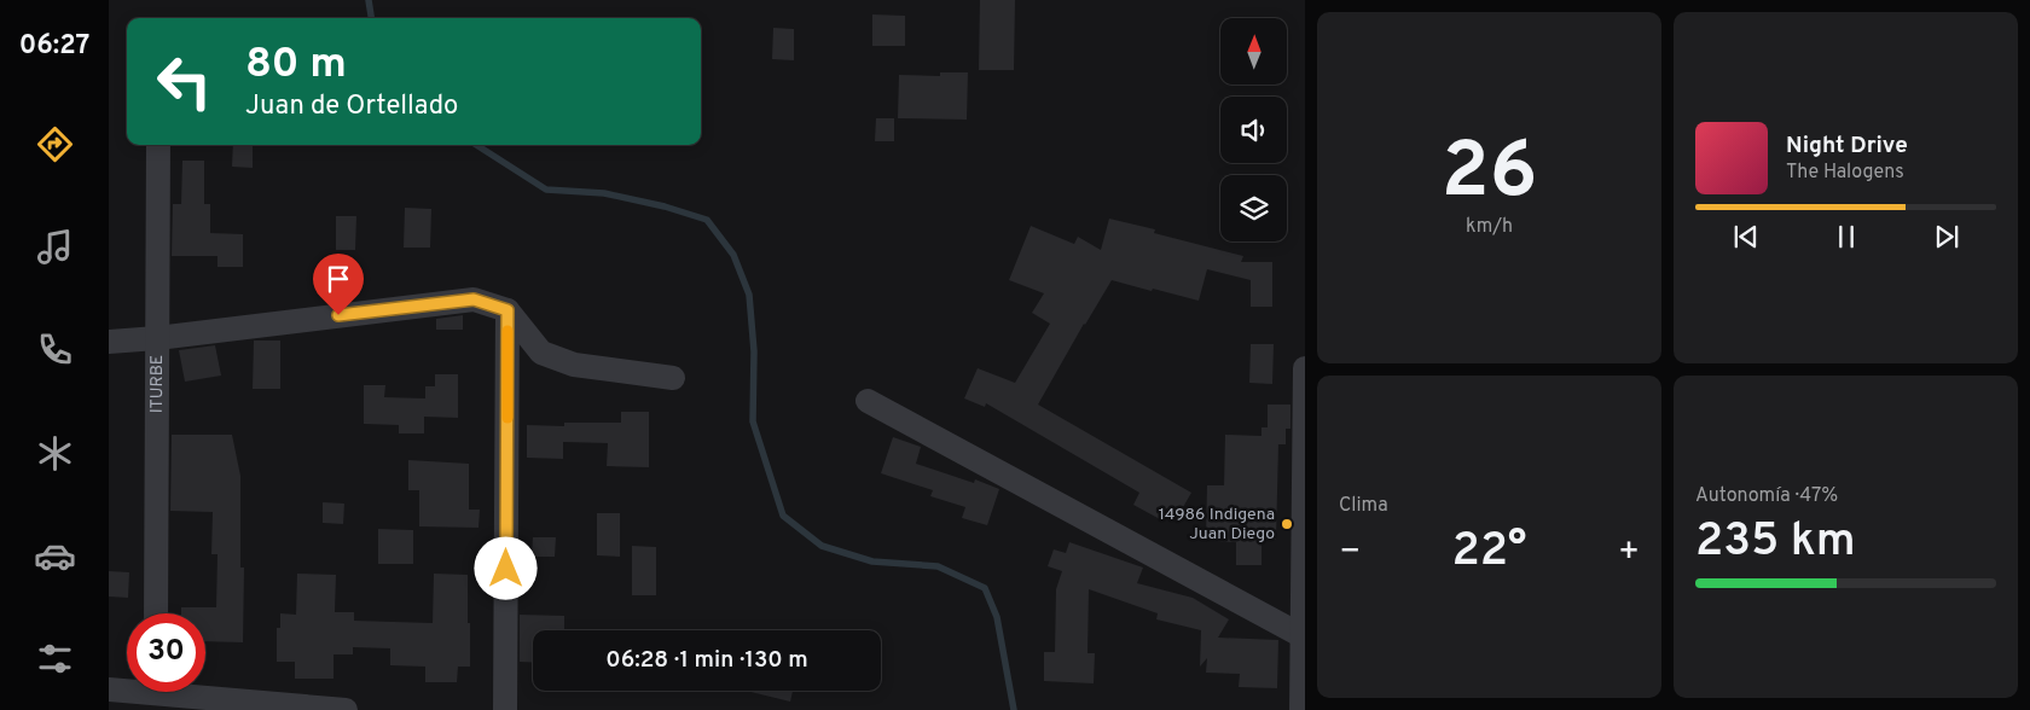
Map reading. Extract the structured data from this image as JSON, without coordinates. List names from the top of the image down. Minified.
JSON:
{"streets":{"street":["ITURBE"]},"places":["14986 Indigena Juan Diego"],"north":"top","page":{"tabs":"06:27","tile":[["26","km/h"],"Clima",["Autonomía · 47%","235 km"]],"turn":["80 m","Juan de Ortellado"],"song":["Night Drive","The Halogens"],"heat":["−","22°","+"],"limit":"30","trip":"06:28 · 1 min · 130 m"}}
